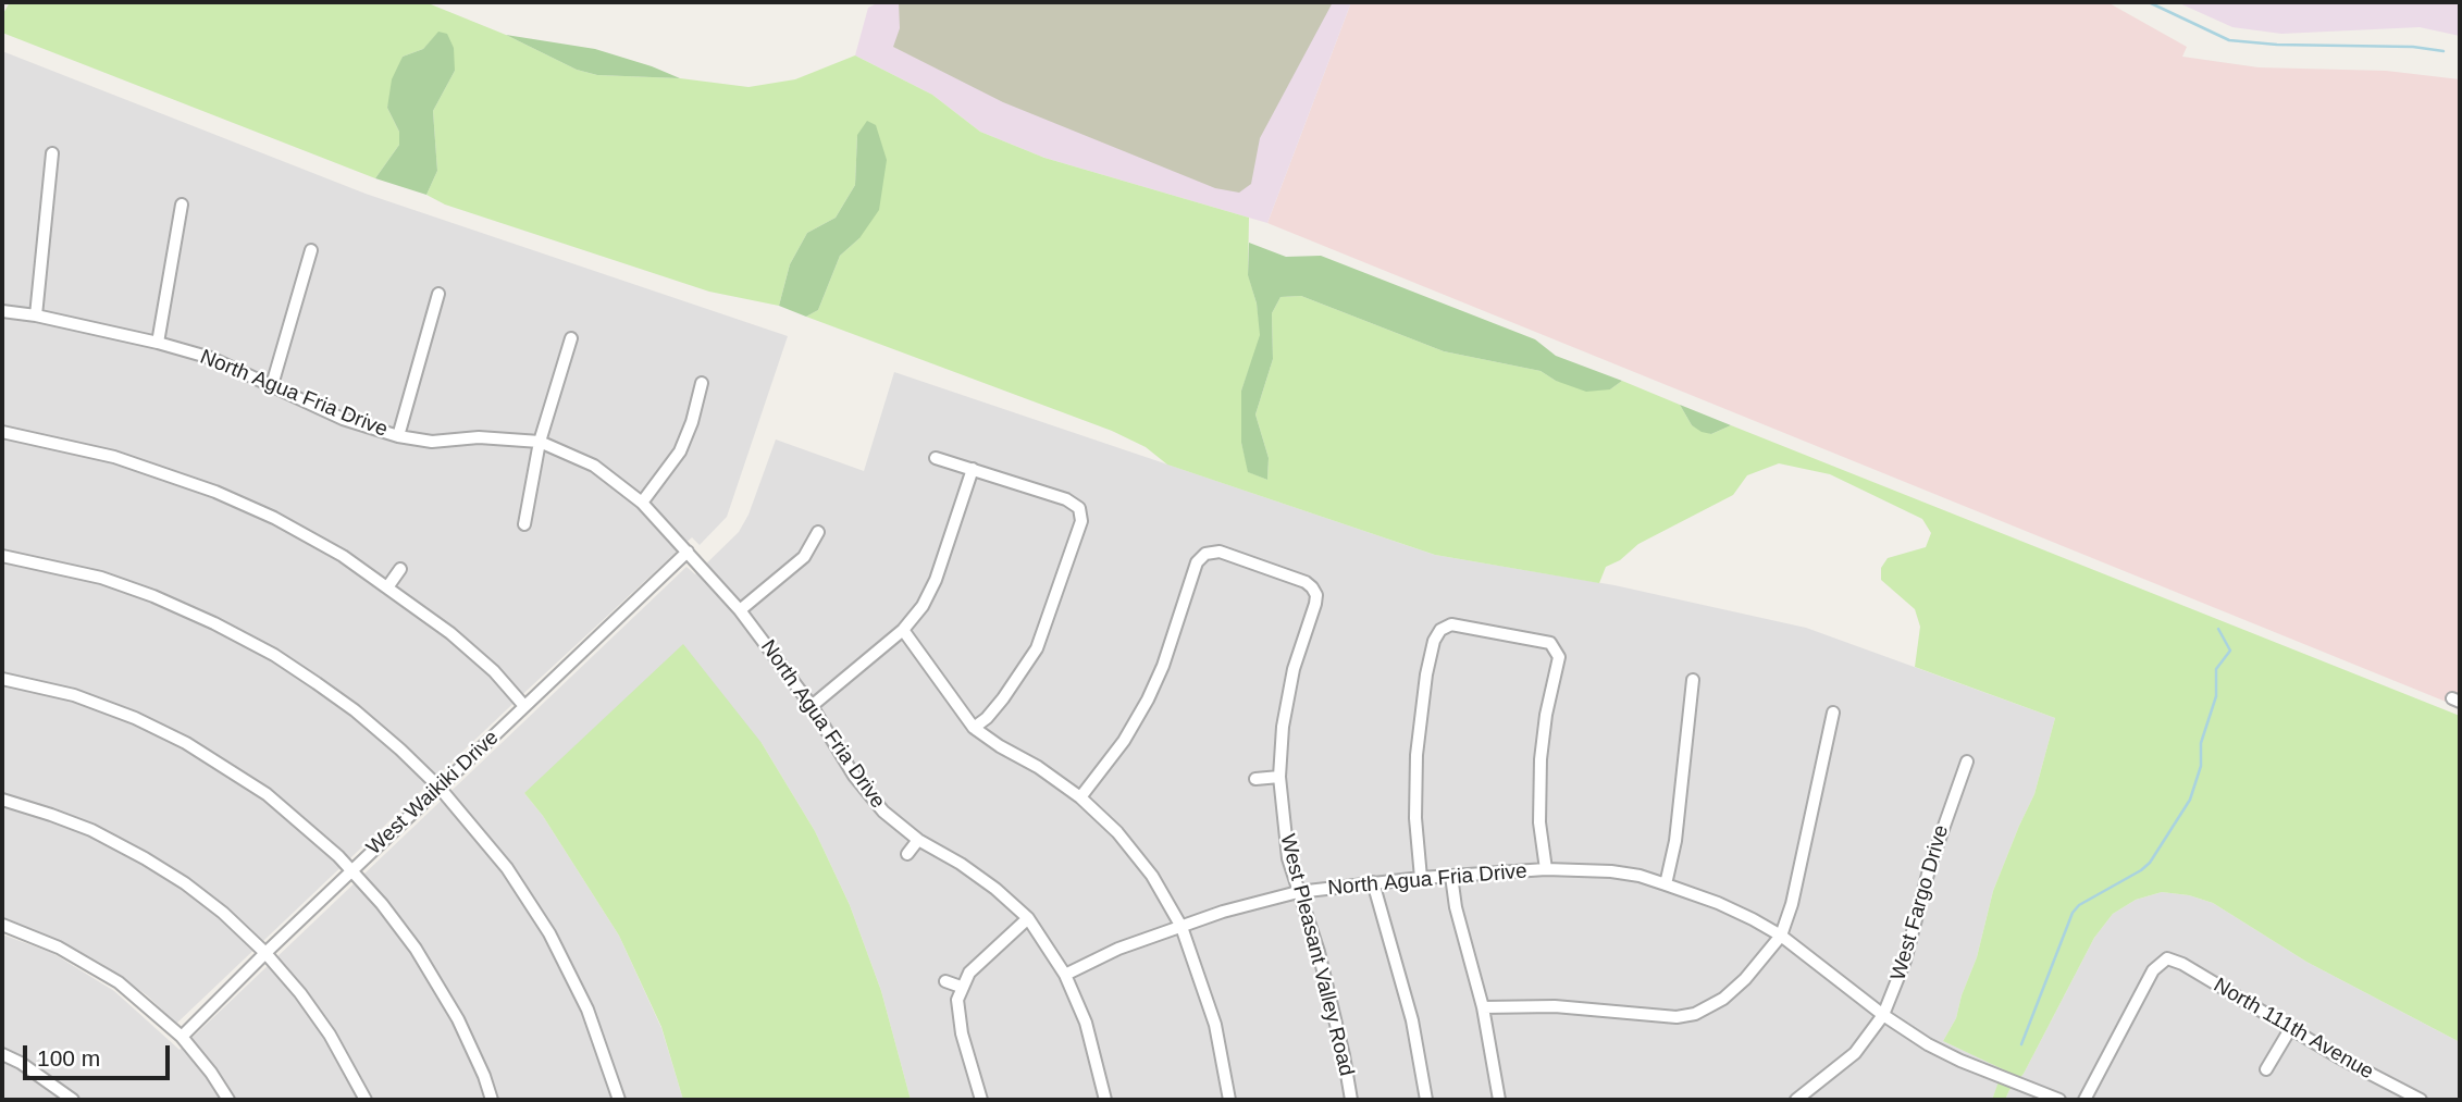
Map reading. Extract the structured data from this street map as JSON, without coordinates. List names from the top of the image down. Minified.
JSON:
{"streets":{"street":["North Agua Fria Drive","West Waikiki Drive","West Fargo Drive","West Pleasant Valley Road","North 111th Avenue"]},"crossings":[["North Agua Fria Drive","West Waikiki Drive"],["North Agua Fria Drive","West Fargo Drive"],["North Agua Fria Drive","West Pleasant Valley Road"]],"scale_bar":"100 m"}
